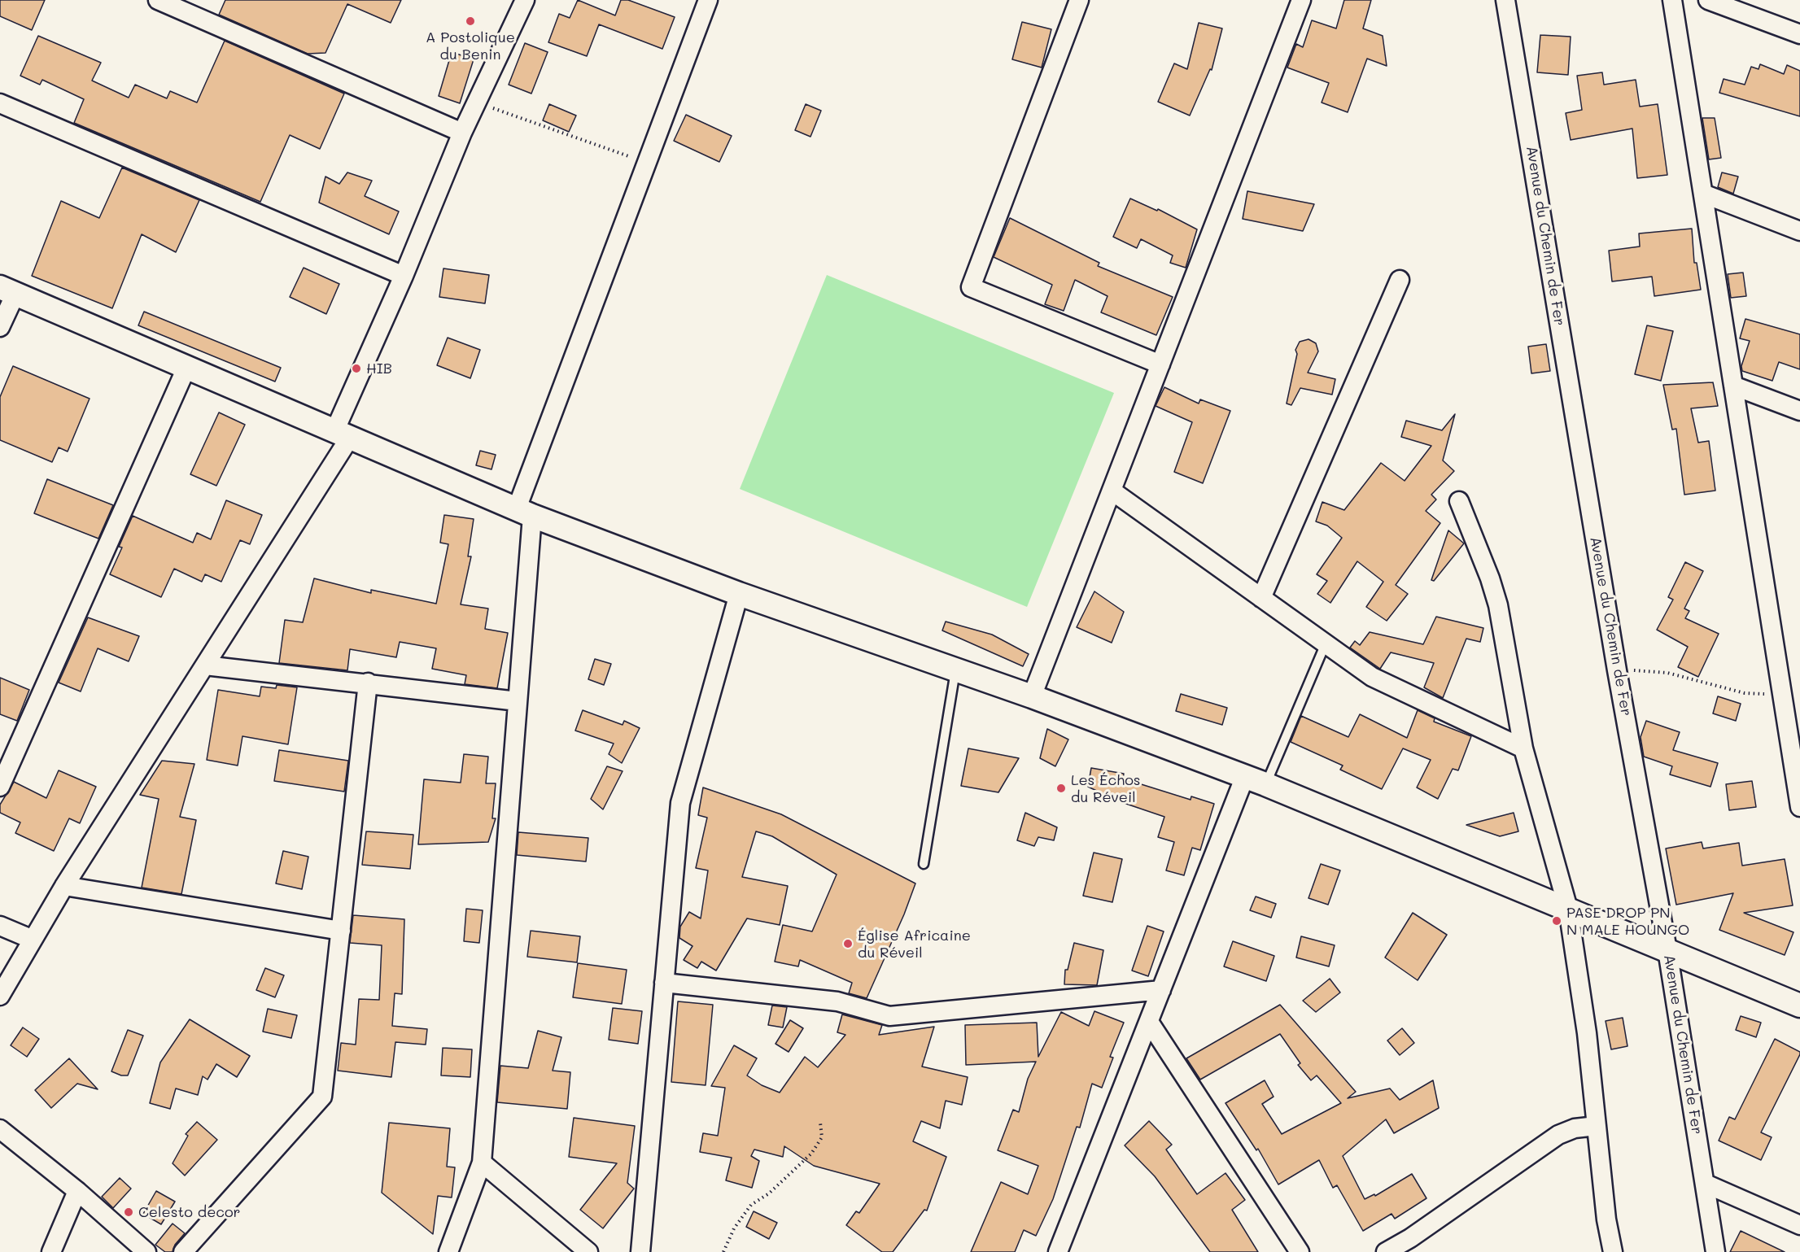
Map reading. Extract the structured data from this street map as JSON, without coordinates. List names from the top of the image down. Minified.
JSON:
{"streets":{"street":["Avenue du Chemin de Fer"]},"places":["A Postolique du Benin","HIB","Les Échos du Réveil","PASE DROP PN N MALE HOUNGO","Église Africaine du Réveil","Celesto decor"]}
